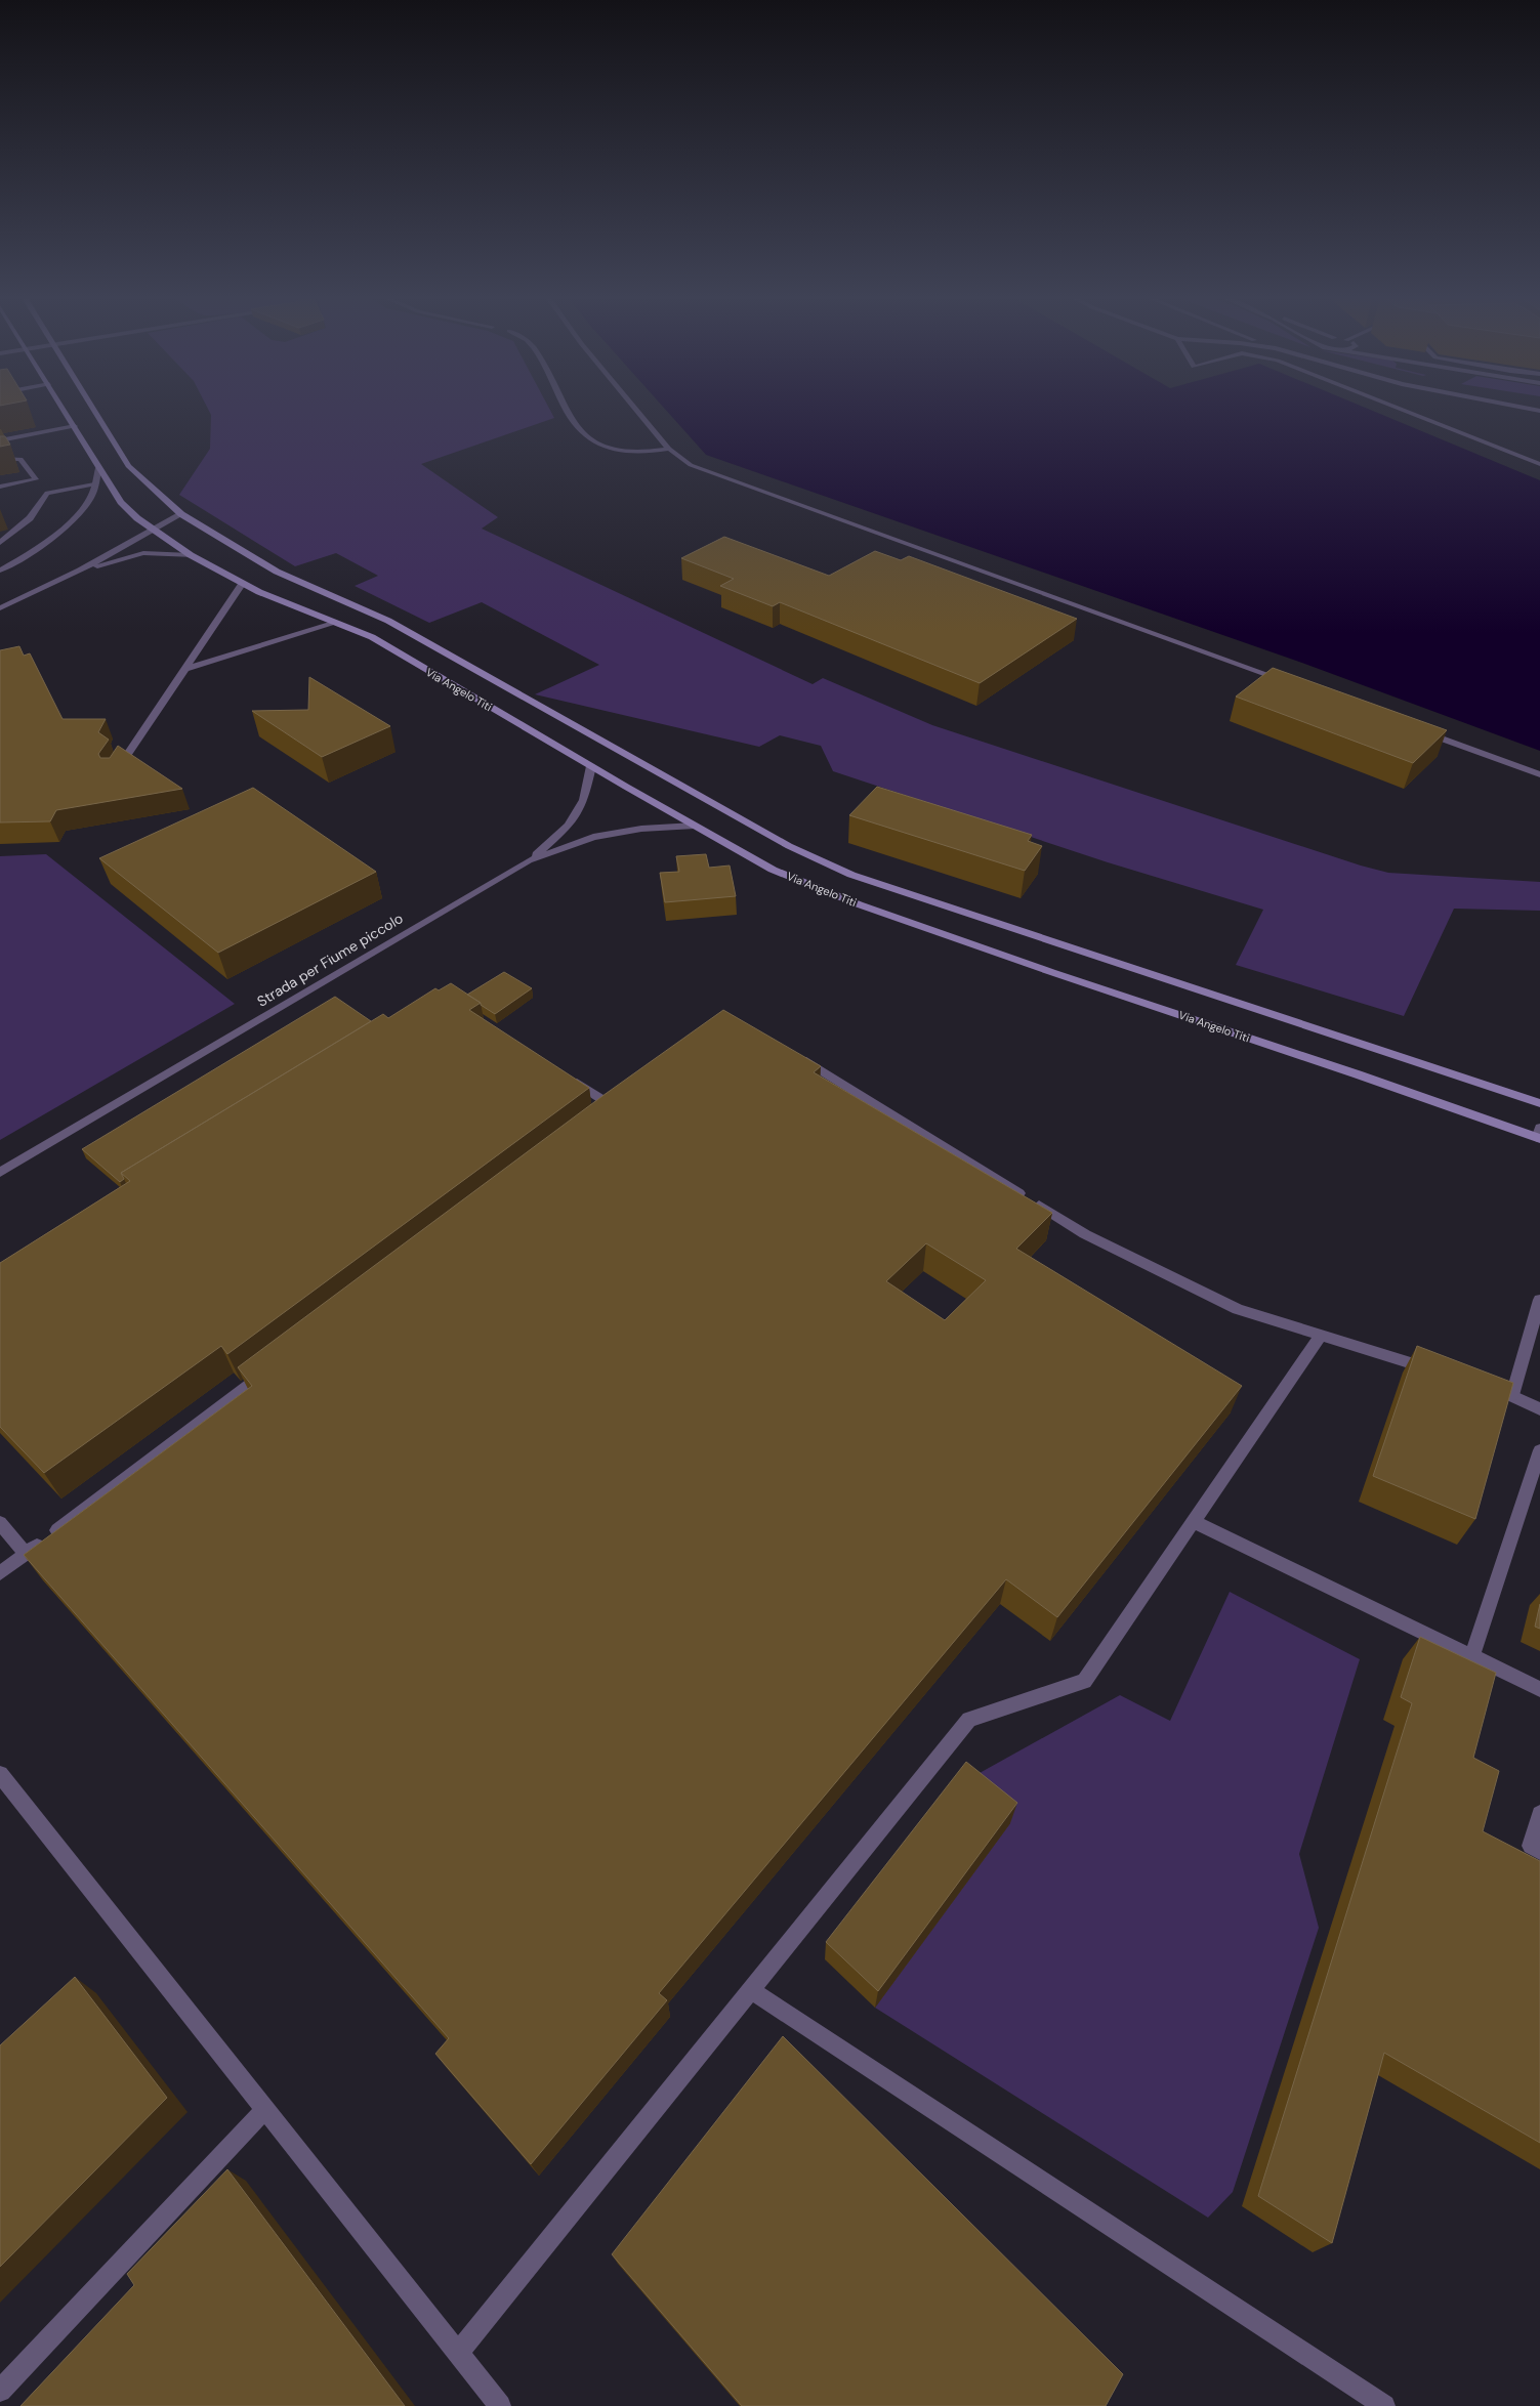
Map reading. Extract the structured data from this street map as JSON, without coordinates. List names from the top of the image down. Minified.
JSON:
{"streets":{"main road":["Via Angelo Titi"],"street":["Strada per Fiume piccolo"]},"crossings":[["Via Angelo Titi","Strada per Fiume piccolo"]]}
